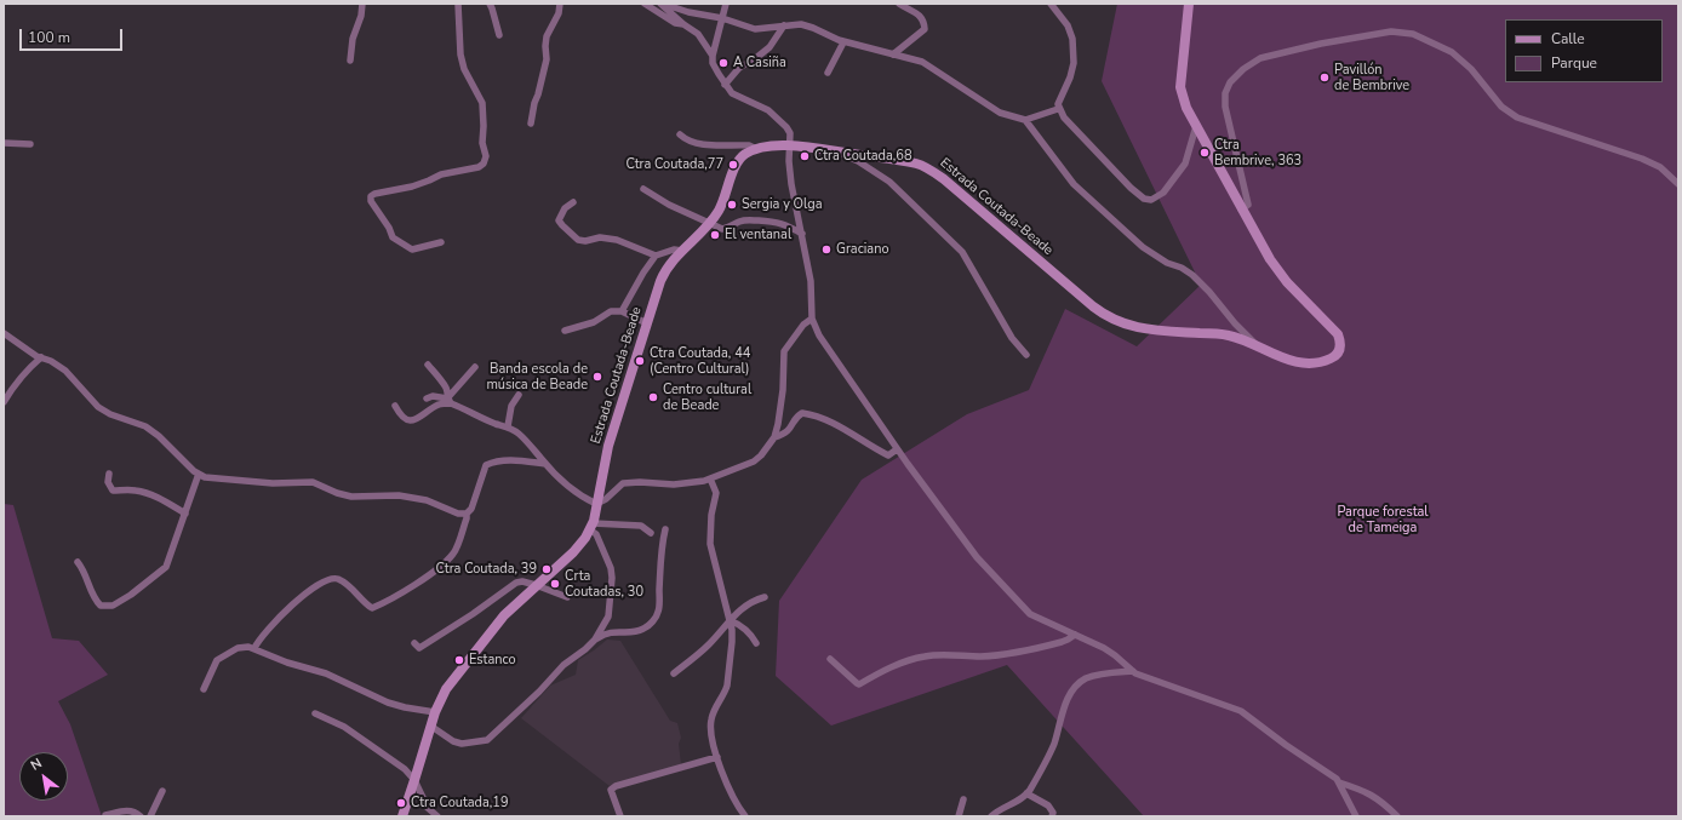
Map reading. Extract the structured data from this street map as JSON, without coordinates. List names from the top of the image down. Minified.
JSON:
{"streets":{"street":["Estrada Coutada-Beade"]},"parks":["Parque forestal de Tameiga"],"places":["A Casiña","Pavillón de Bembrive","Ctra Bembrive, 363","Ctra Coutada,68","Ctra Coutada,77","Sergia y Olga","El ventanal","Graciano","Ctra Coutada, 44 (Centro Cultural)","Banda escola de música de Beade","Centro cultural de Beade","Ctra Coutada, 39","Crta Coutadas, 30","Estanco","Ctra Coutada,19"],"legend":["Calle","Parque"],"scale_bar":"100 m","north":"top left"}
